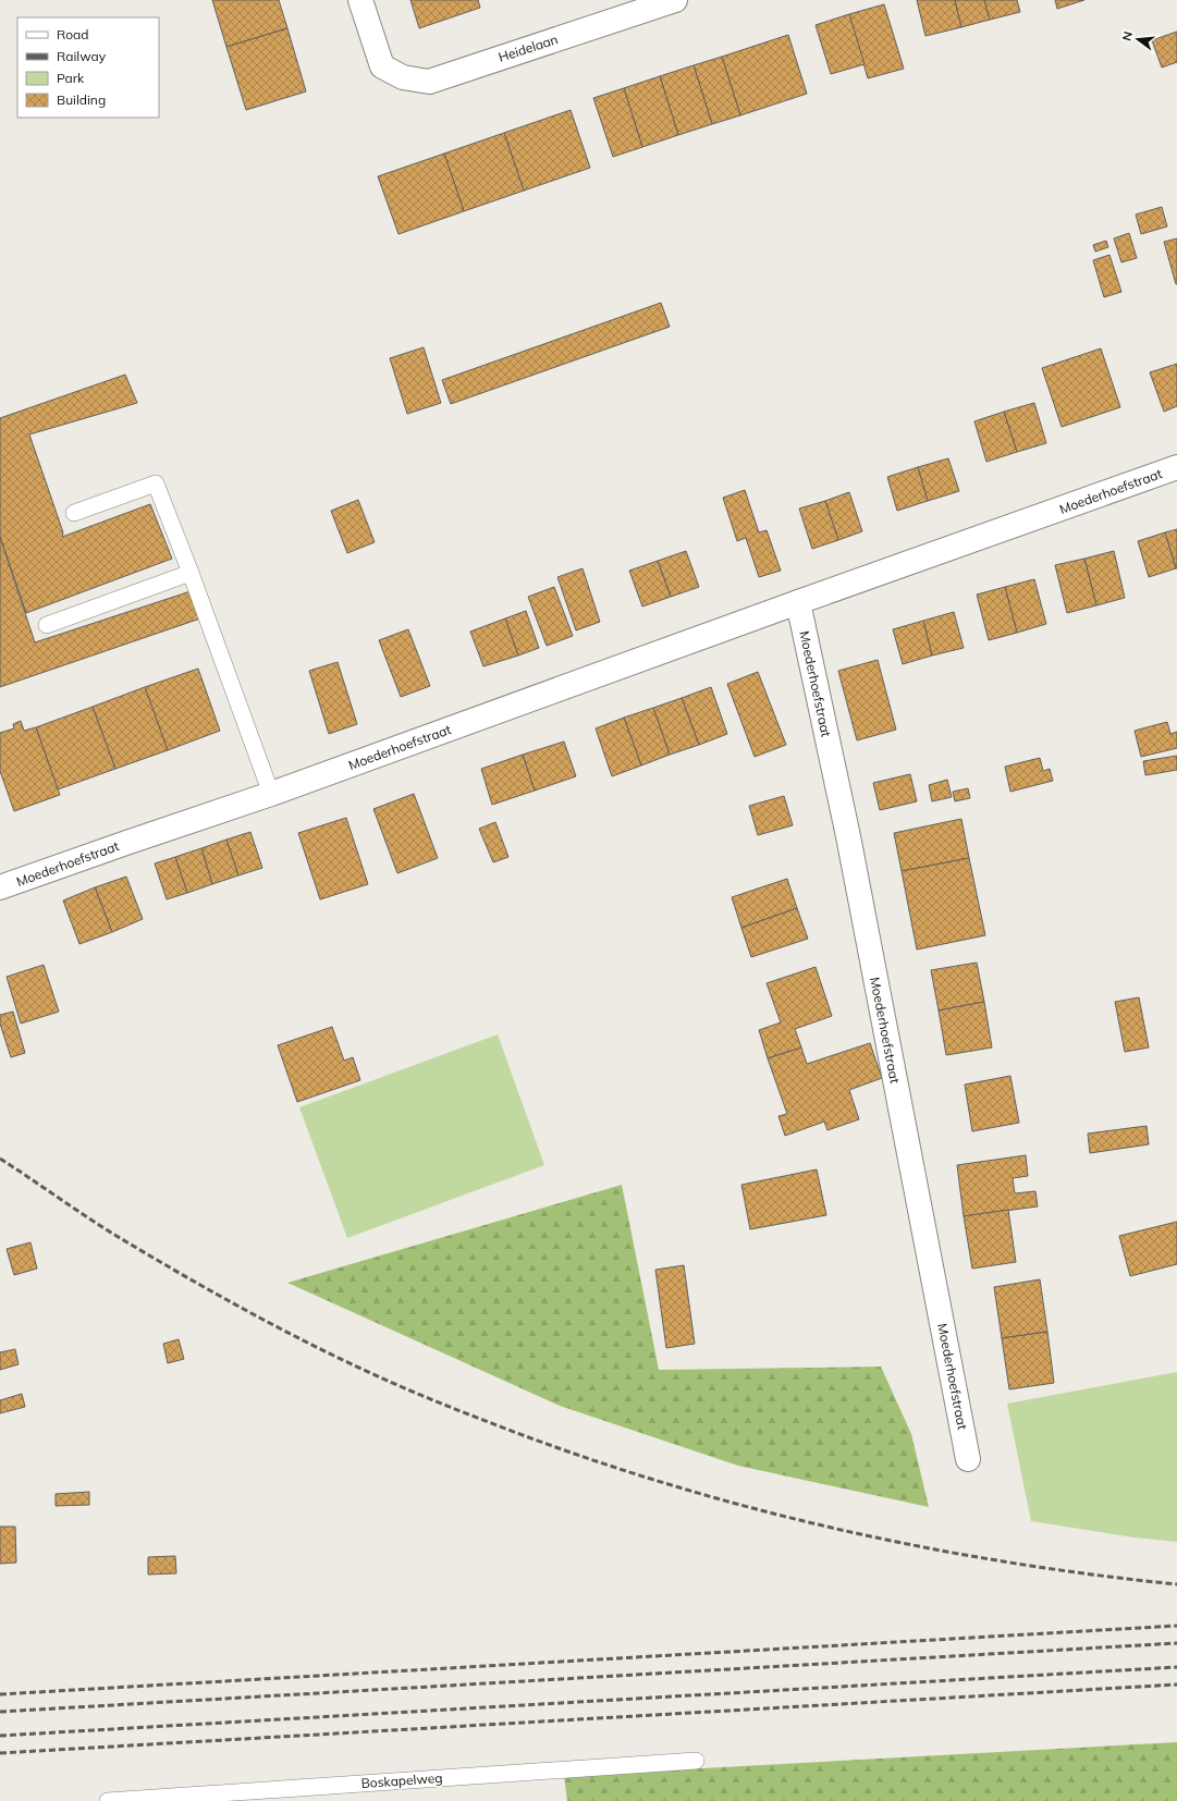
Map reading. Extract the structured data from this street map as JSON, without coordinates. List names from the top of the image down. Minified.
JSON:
{"streets":{"street":["Heidelaan","Moederhoefstraat"],"lane":["Boskapelweg"]},"legend":["Road","Railway","Park","Building"],"north":"left"}
